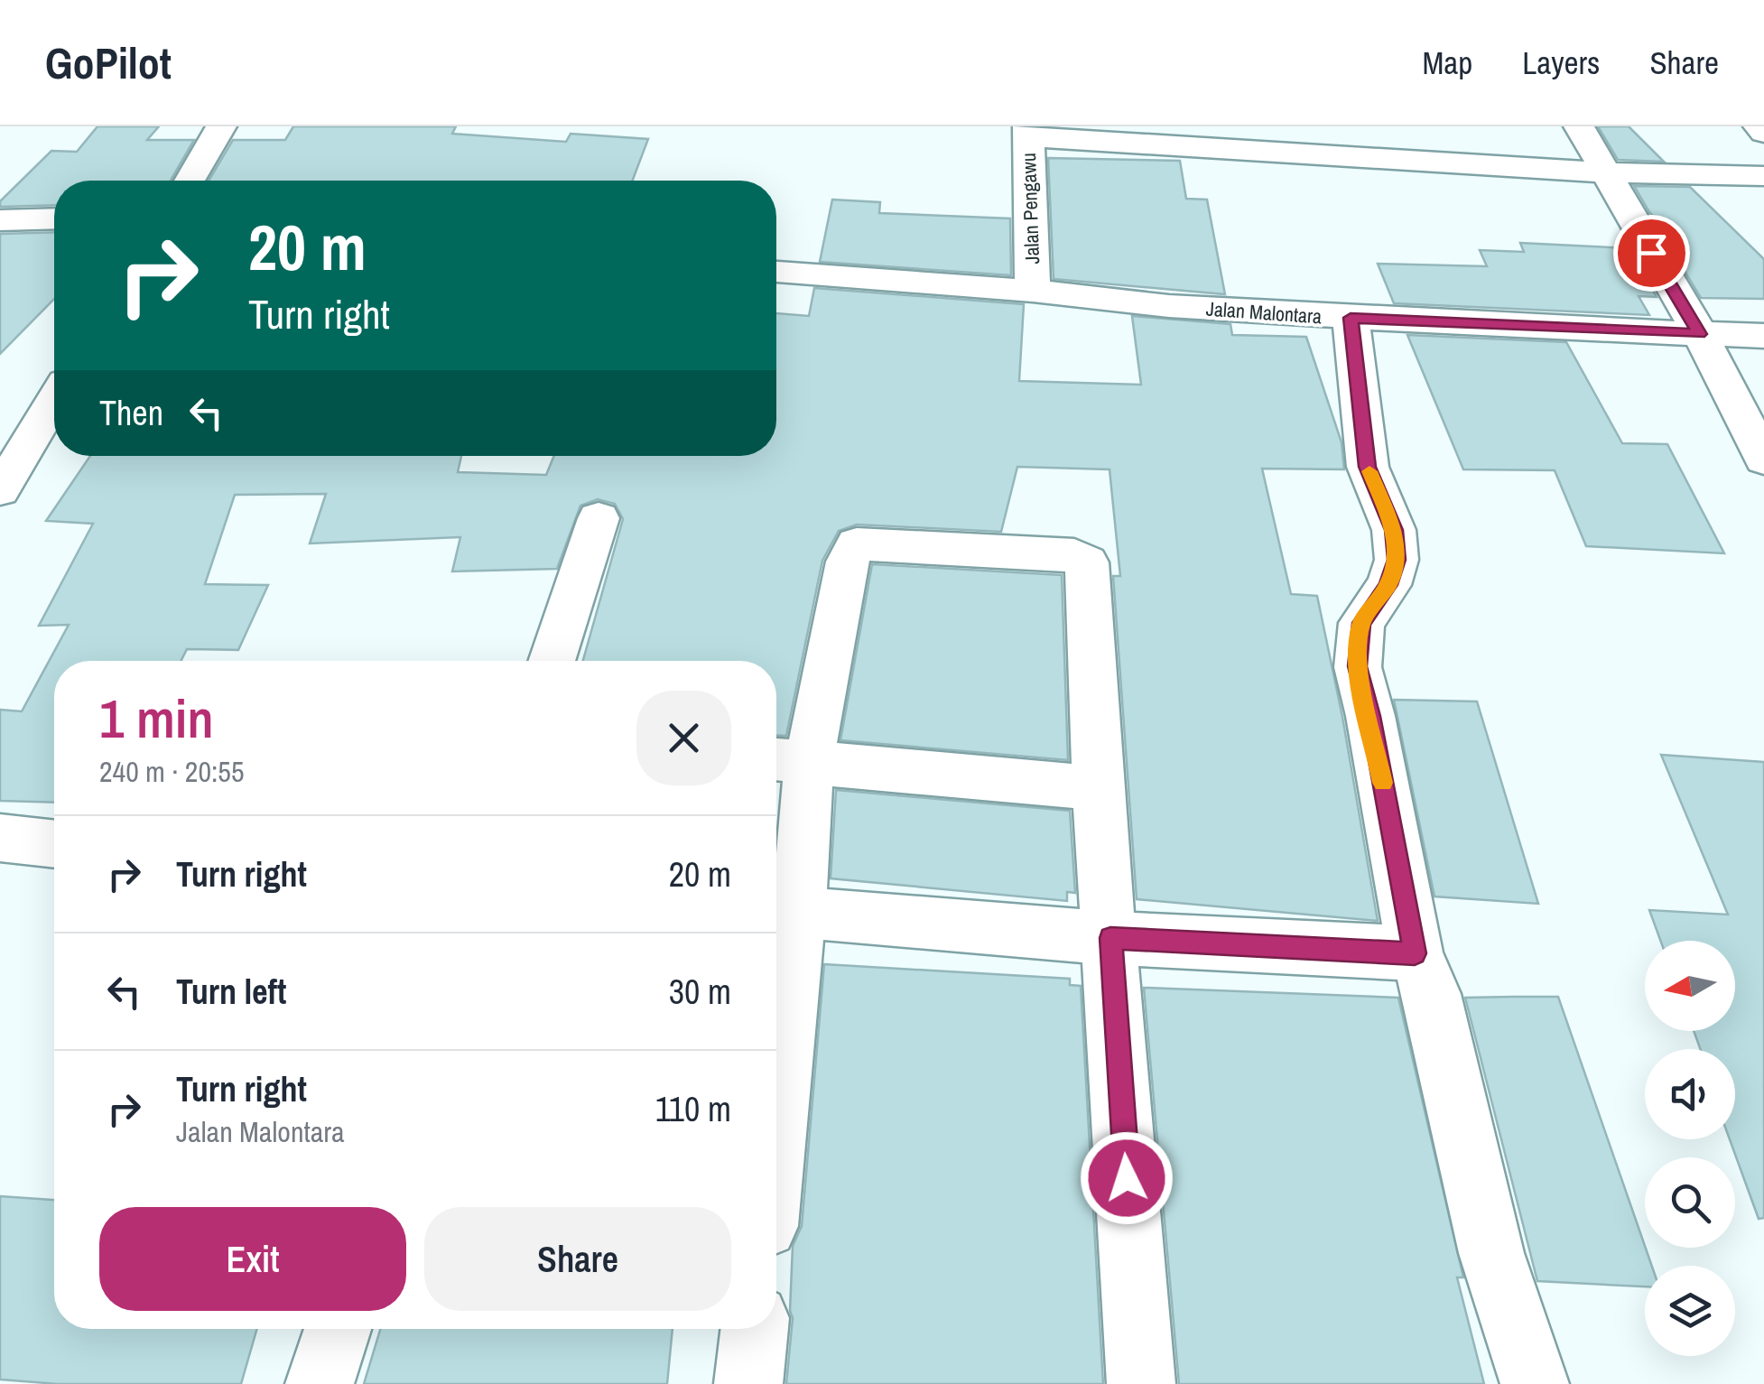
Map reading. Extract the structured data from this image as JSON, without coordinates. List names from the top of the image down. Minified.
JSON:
{"streets":{"street":["Jalan Pengawu","Jalan Malontara"]},"crossings":[["Jalan Pengawu","Jalan Malontara"]],"north":"left","page":{"header":"GoPilot","nav":["Map","Layers","Share"],"turn":["20 m","Turn right"],"then":"Then","heading":["1 min","240 m · 20:55"],"list":[{"name":"Turn right","value":"20 m"},{"name":"Turn left","value":"30 m"},{"name":"Turn right","note":"Jalan Malontara","value":"110 m"}],"buttons":["Exit","Share"]}}
